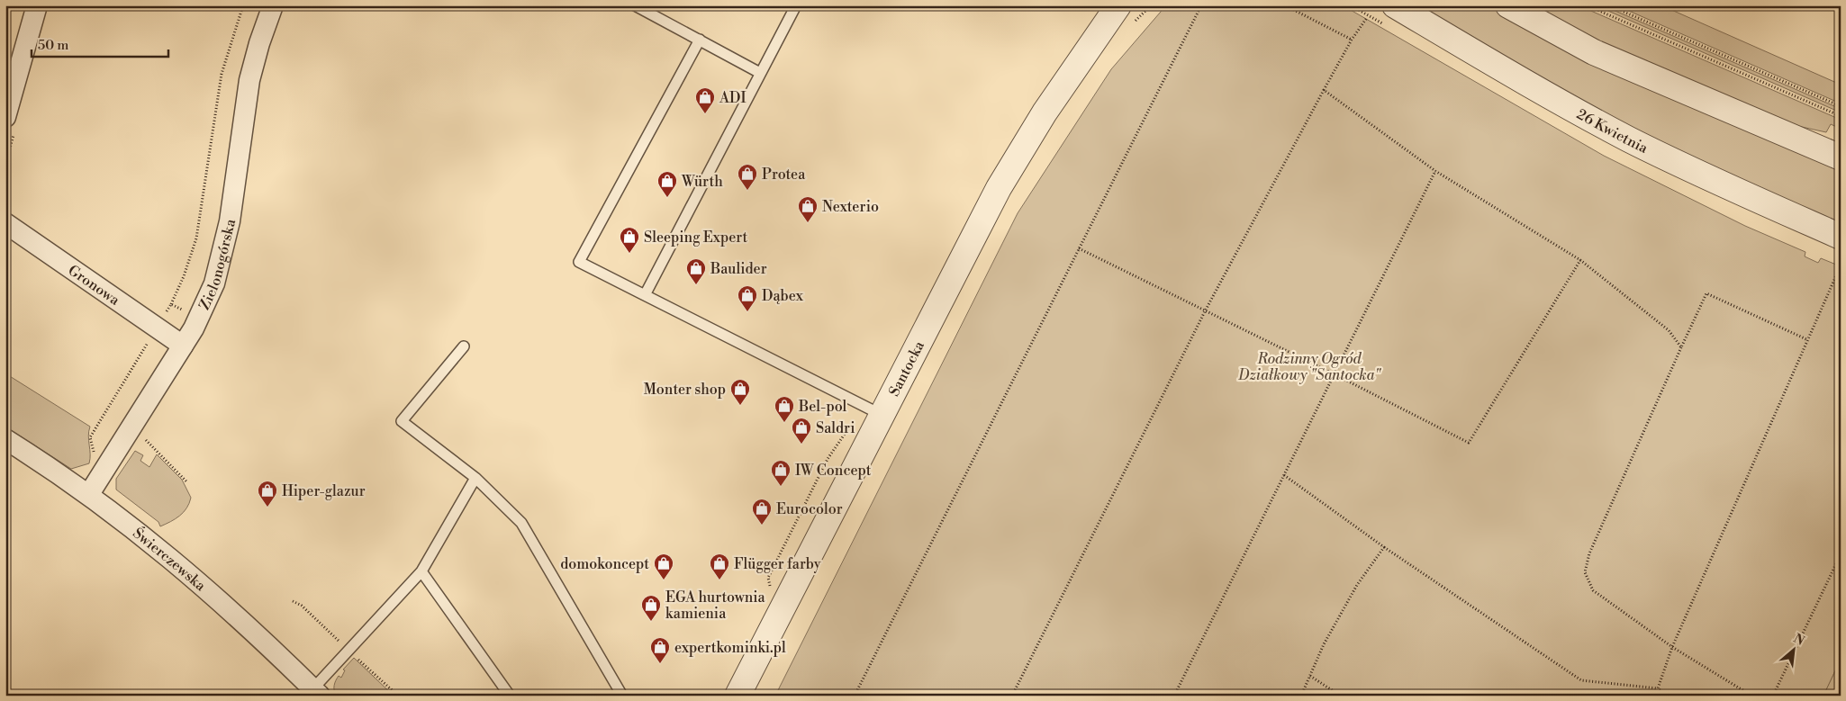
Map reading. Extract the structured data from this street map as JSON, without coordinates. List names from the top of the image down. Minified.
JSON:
{"streets":{"street":["26 Kwietnia","Zielonogórska","Gronowa","Santocka","Świerczewska"]},"crossings":[["Zielonogórska","Gronowa"],["Zielonogórska","Świerczewska"]],"parks":["Rodzinny Ogród Działkowy \"Santocka\""],"places":{"shop":["ADI","Protea","Würth","Nexterio","Sleeping Expert","Baulider","Dąbex","Monter shop","Bel-pol","Saldri","IW Concept","Hiper-glazur","Eurocolor","domokoncept","Flügger farby","EGA hurtownia kamienia","expertkominki.pl"]},"scale_bar":"50 m","north":"top right"}
